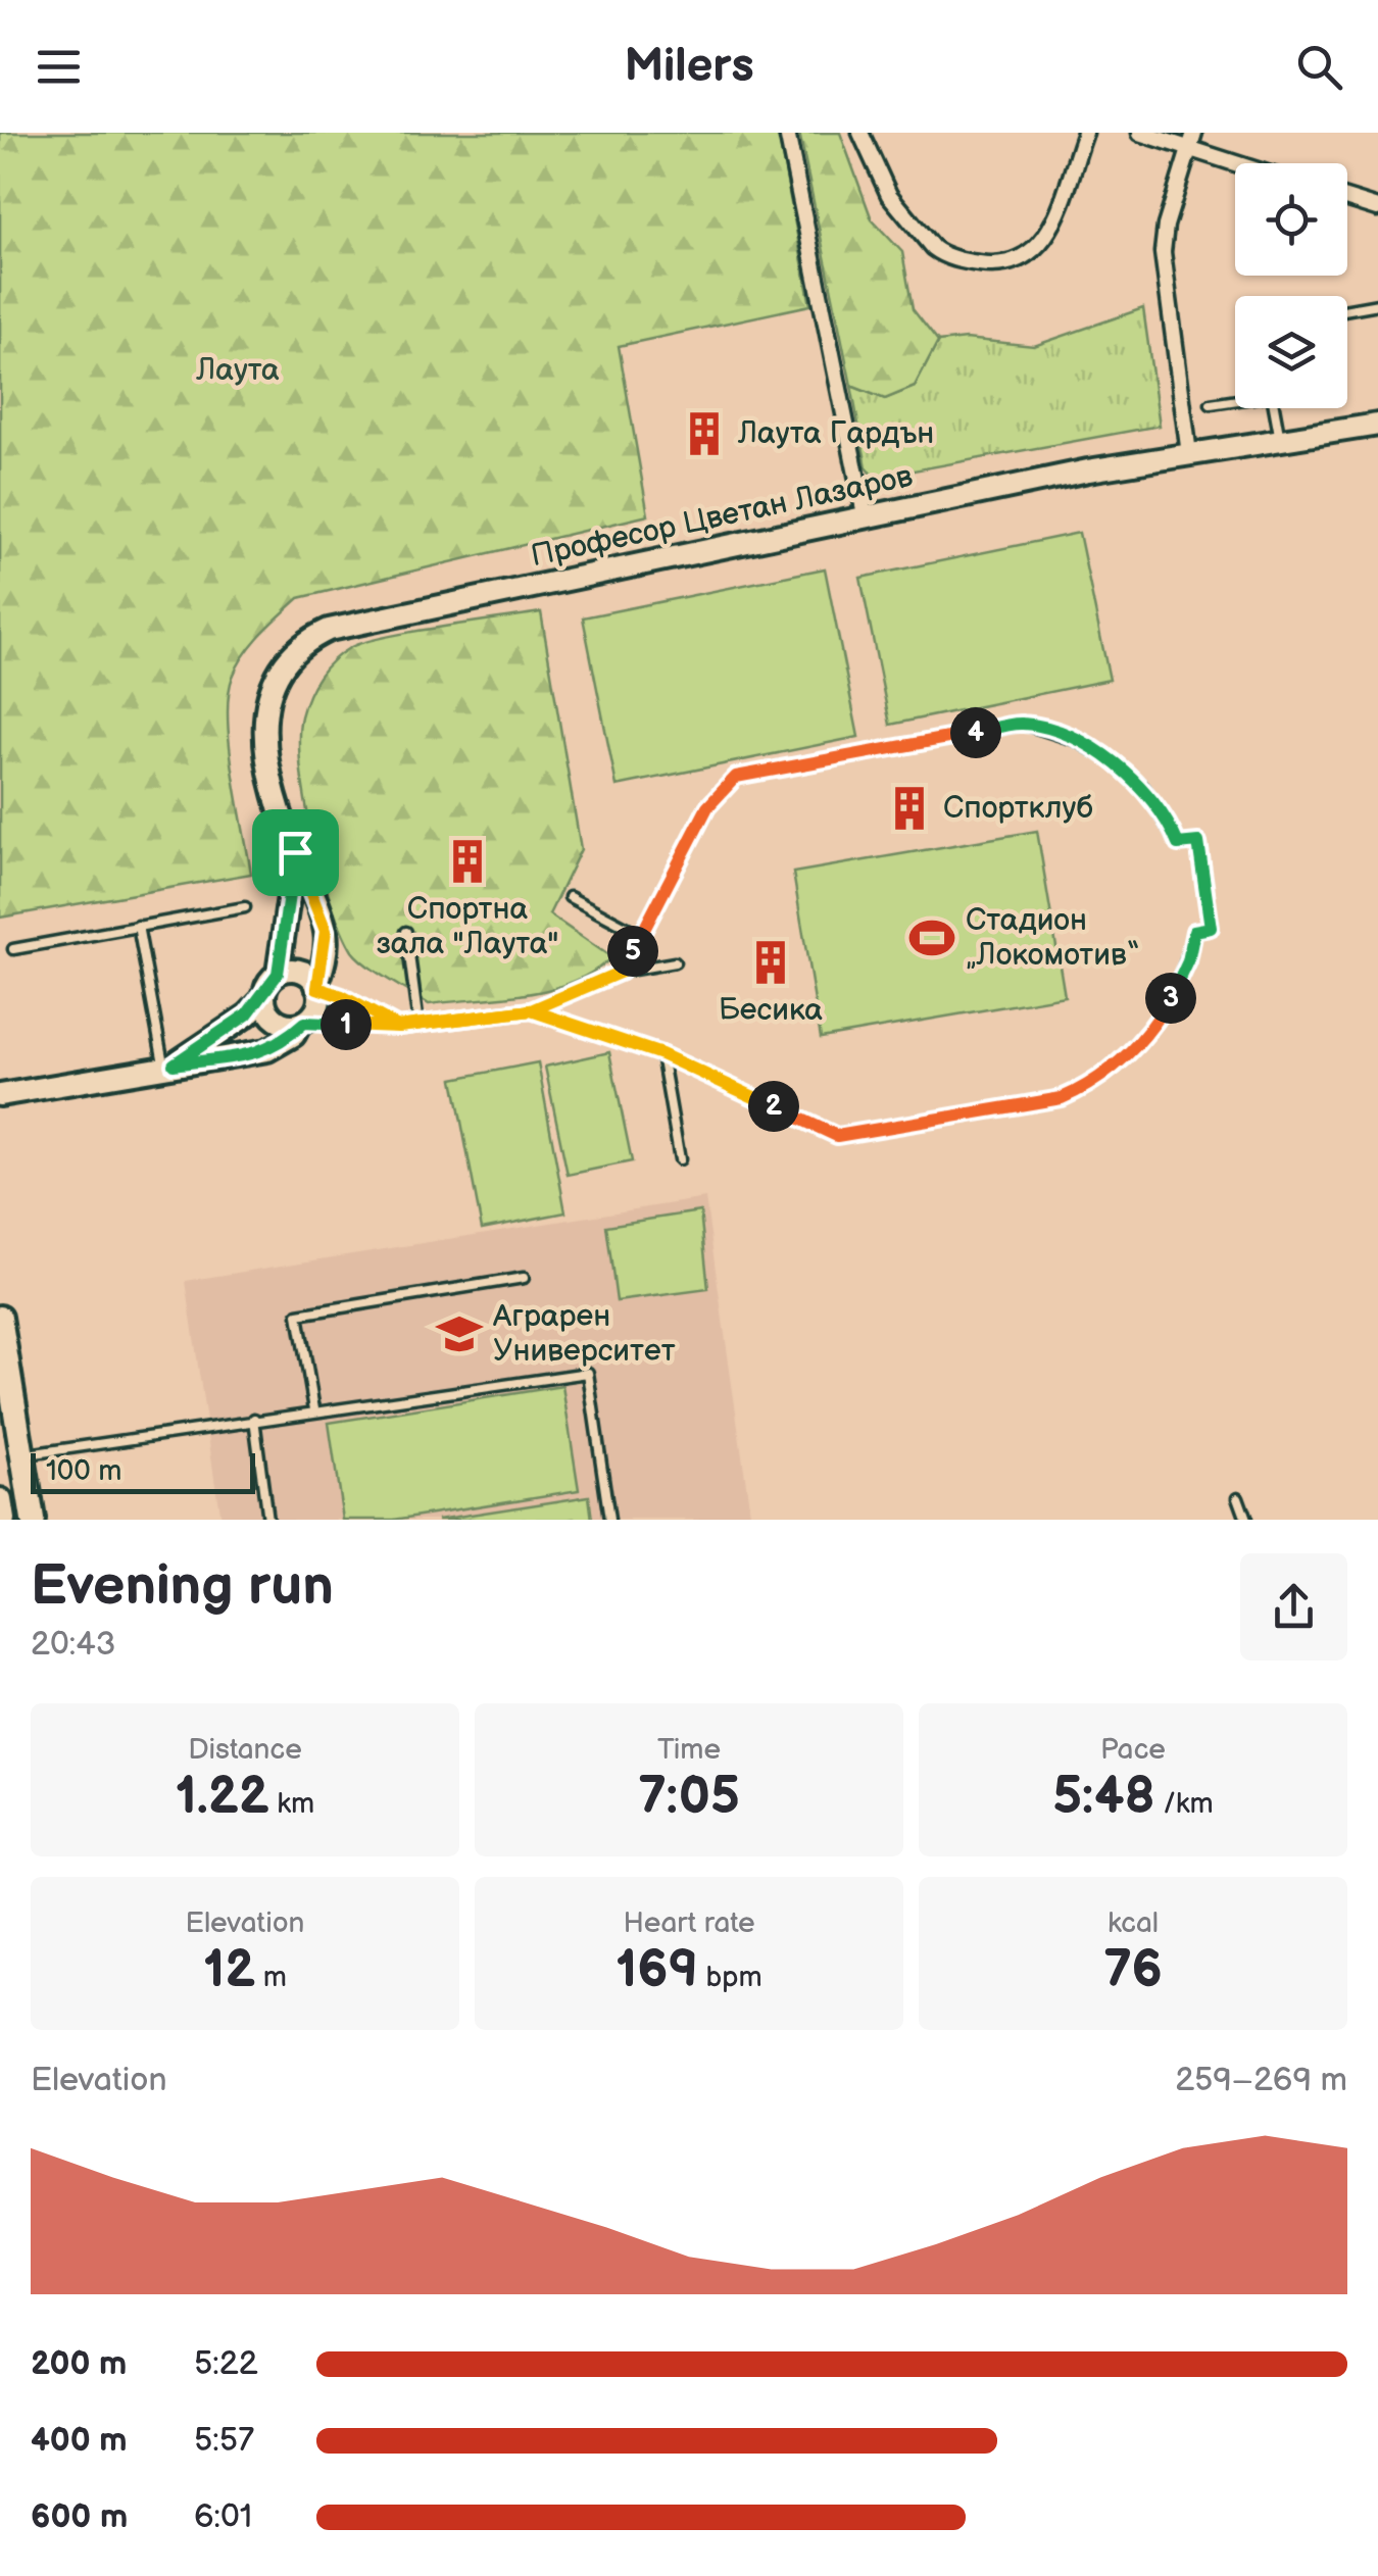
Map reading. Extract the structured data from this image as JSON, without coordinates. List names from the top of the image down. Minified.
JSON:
{"streets":{"street":["Професор Цветан Лазаров"]},"parks":["Лаута"],"places":{"building":["Лаута Гардън","Спортклуб","Спортна зала \"Лаута\"","Бесика"],"sports":["Стадион „Локомотив“"],"school or university":["Аграрен Университет"]},"scale_bar":"100 m","page":{"header":"Milers","pins":["4","5","3","1","2"],"scale":"100 m","heading":["Evening run","20:43"],"stats":[["Distance","1.22 km"],["Time","7:05"],["Pace","5:48 /km"],["Elevation","12 m"],["Heart rate","169 bpm"],["kcal","76"]],"chart":["Elevation","259–269 m"],"list":[{"name":"200 m","note":"5:22"},{"name":"400 m","note":"5:57"},{"name":"600 m","note":"6:01"}]}}
